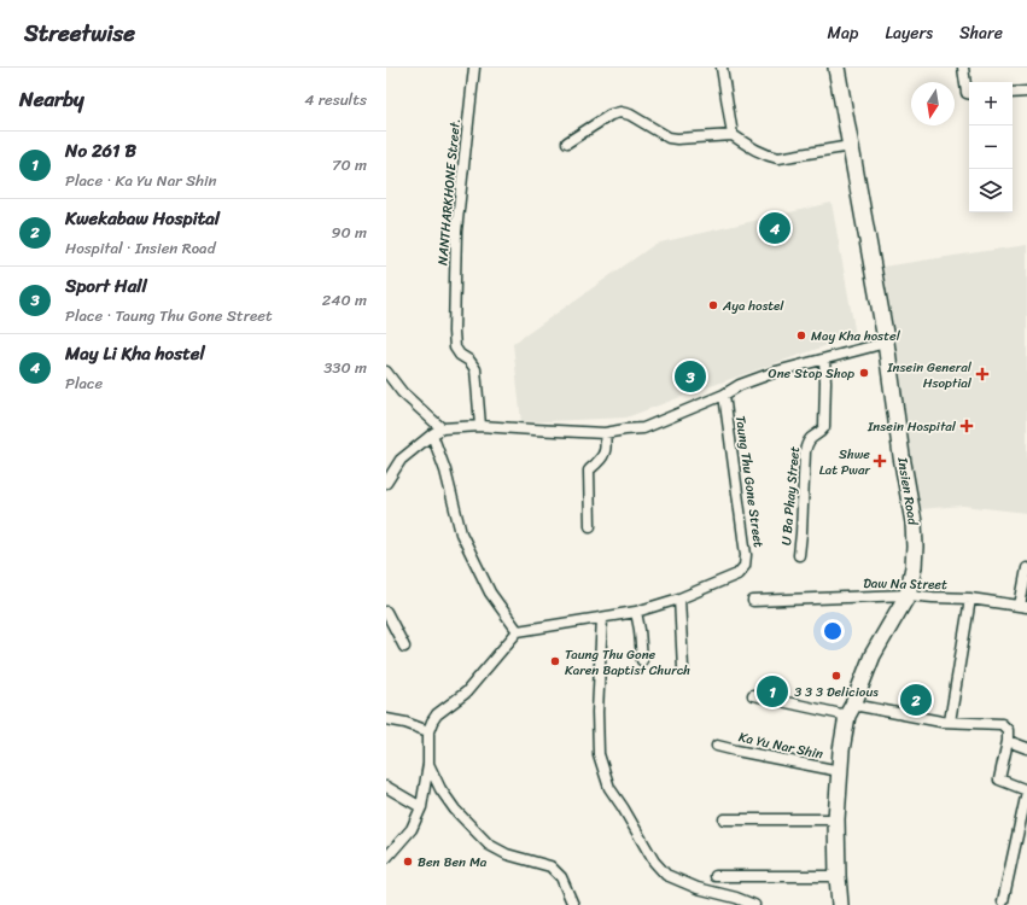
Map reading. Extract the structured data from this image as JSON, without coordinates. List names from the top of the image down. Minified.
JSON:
{"streets":{"main road":["Insien Road"],"street":["NANTHARKHONE Street.","Taung Thu Gone Street","U Ba Phay Street","Daw Na Street","Ka Yu Nar Shin"]},"crossings":[["Insien Road","Daw Na Street"],["Insien Road","Ka Yu Nar Shin"]],"places":{"other":["Aya hostel","May Kha hostel","One Stop Shop","Taung Thu Gone Karen Baptist Church","3 3 3 Delicious","Ben Ben Ma"],"health":["Insein General Hsoptial","Insein Hospital","Shwe Lat Pwar"]},"north":"bottom","page":{"header":"Streetwise","nav":["Map","Layers","Share"],"heading":["Nearby","4 results"],"map_buttons":["+","−"],"list":[{"mark":"1","name":"No 261 B","note":"Place · Ka Yu Nar Shin","value":"70 m"},{"mark":"2","name":"Kwekabaw Hospital","note":"Hospital · Insien Road","value":"90 m"},{"mark":"3","name":"Sport Hall","note":"Place · Taung Thu Gone Street","value":"240 m"},{"mark":"4","name":"May Li Kha hostel","note":"Place","value":"330 m"}],"pins":["4","3","1","2"]}}
